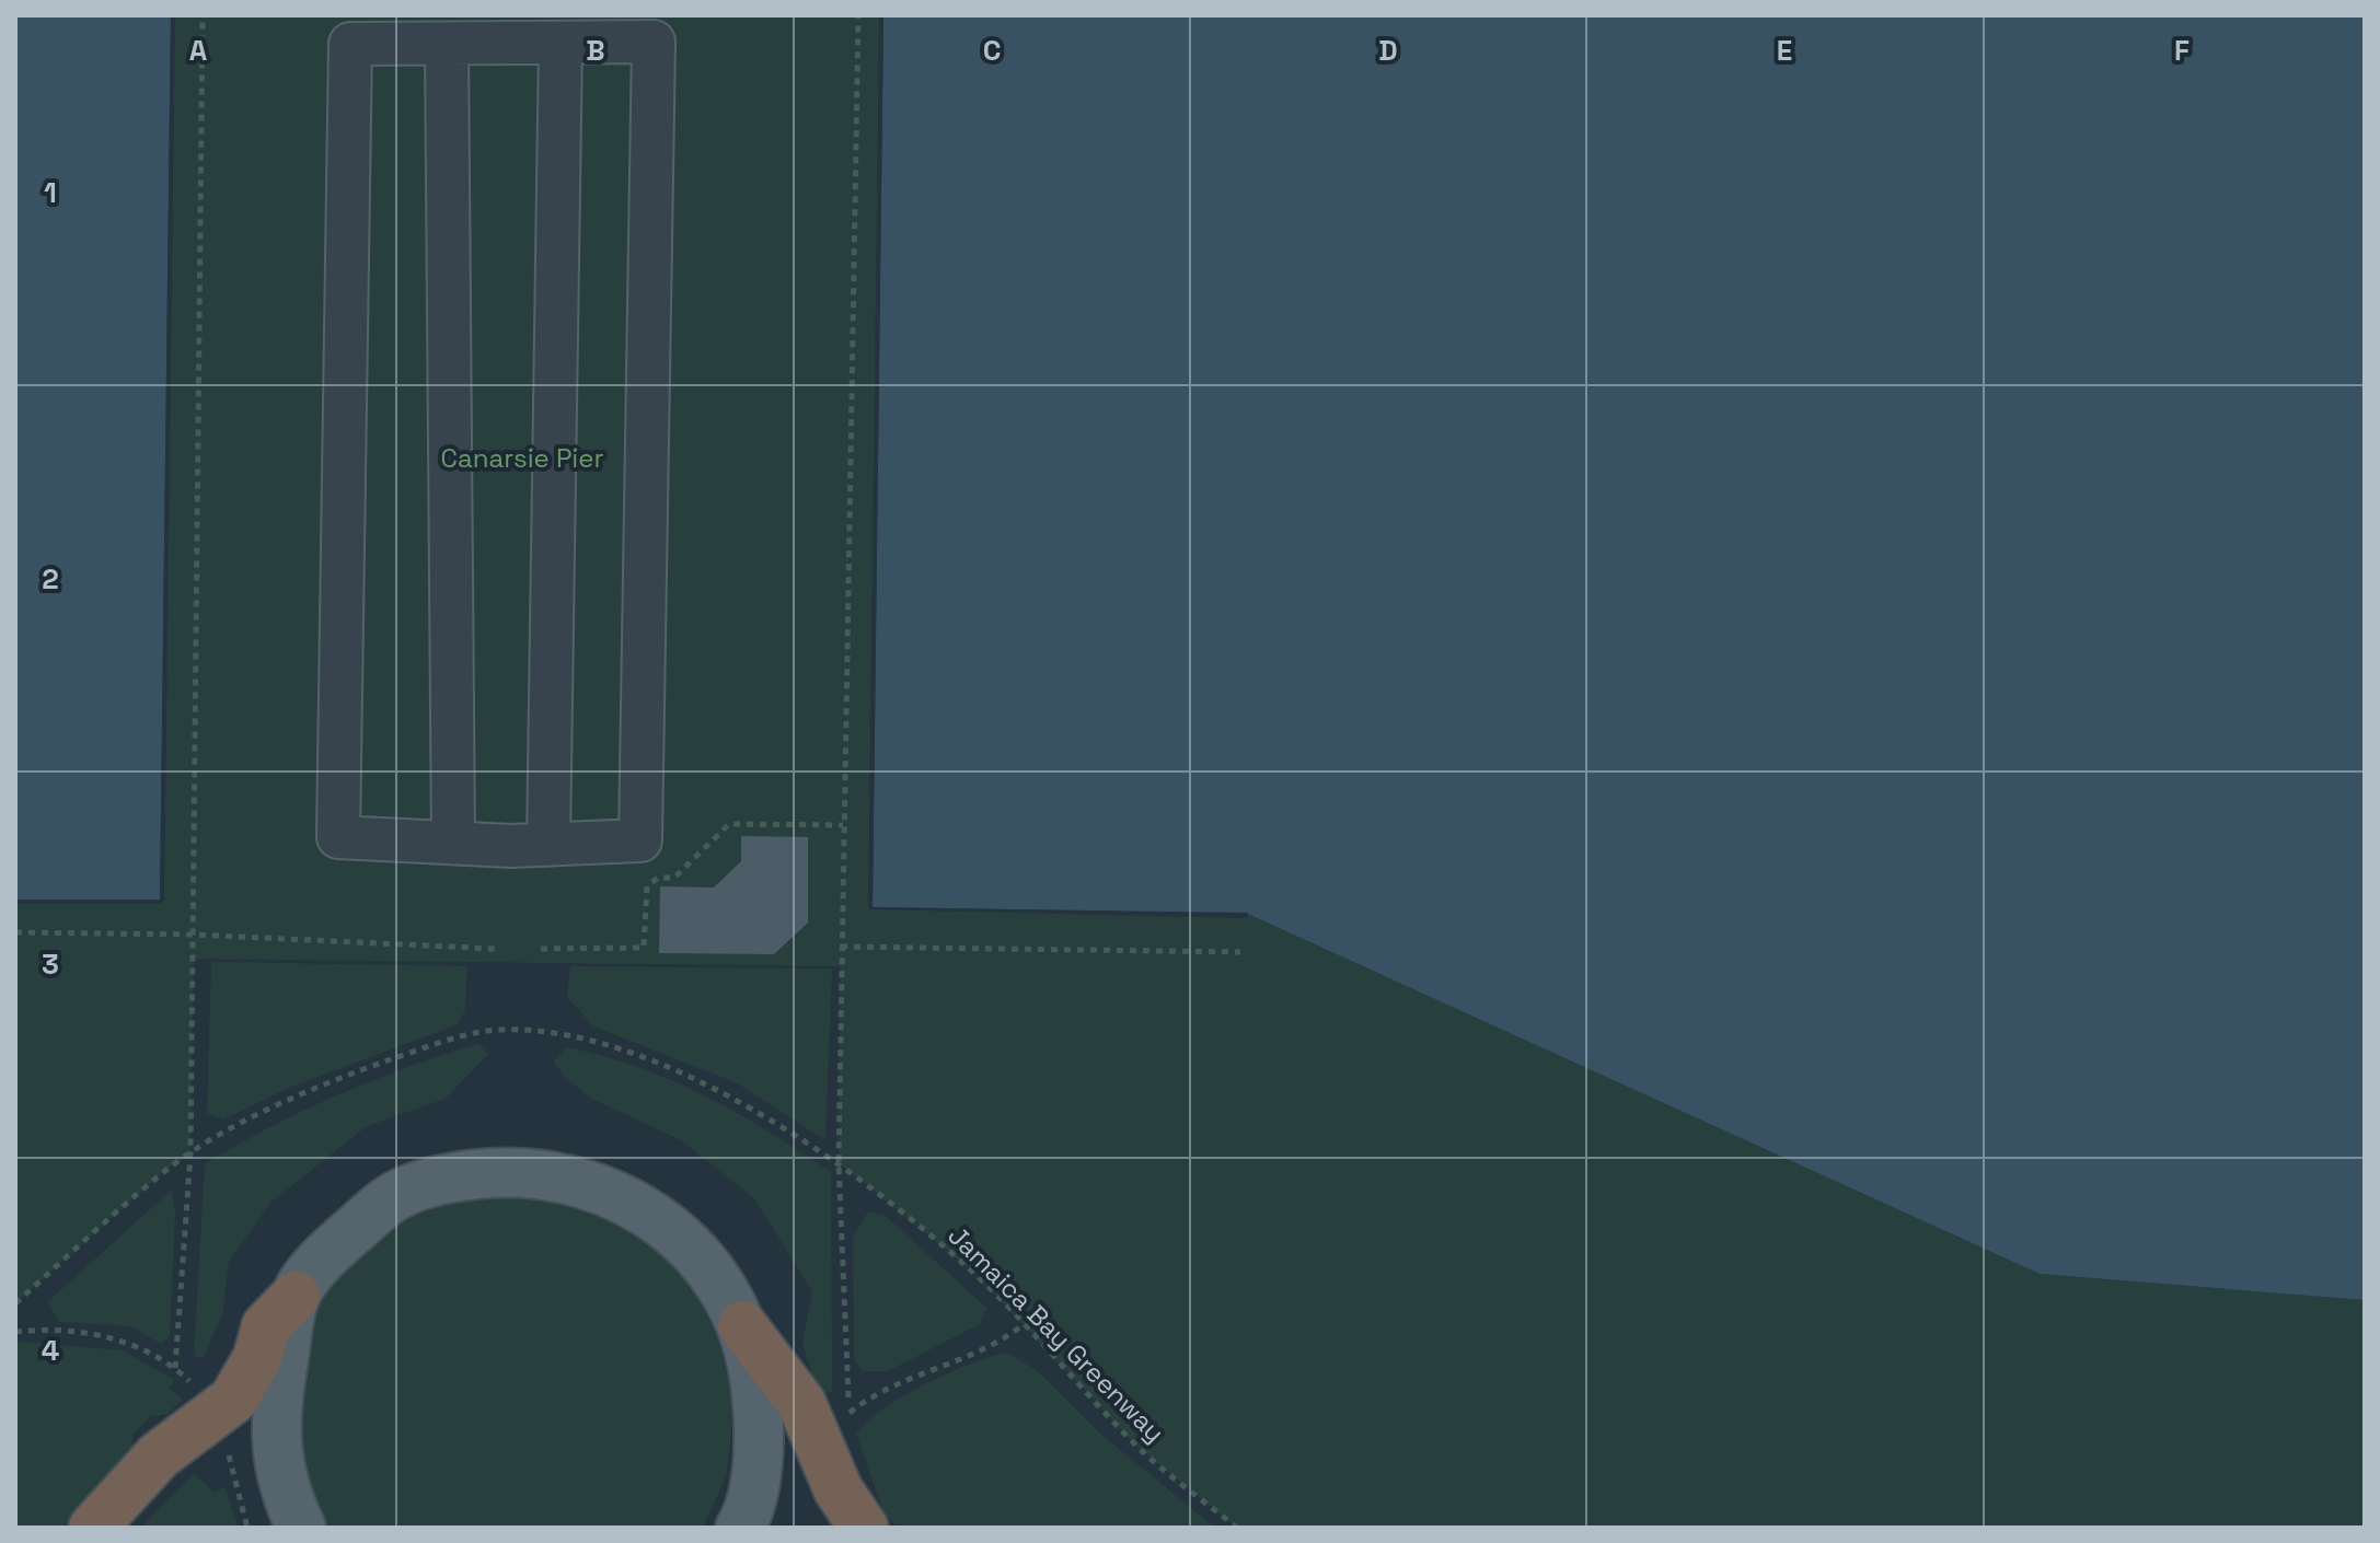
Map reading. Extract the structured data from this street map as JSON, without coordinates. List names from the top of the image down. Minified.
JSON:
{"streets":{"path":["Jamaica Bay Greenway"]},"parks":["Canarsie Pier"],"grid":{"columns":["A","B","C","D","E","F"],"rows":["1","2","3","4"]}}
